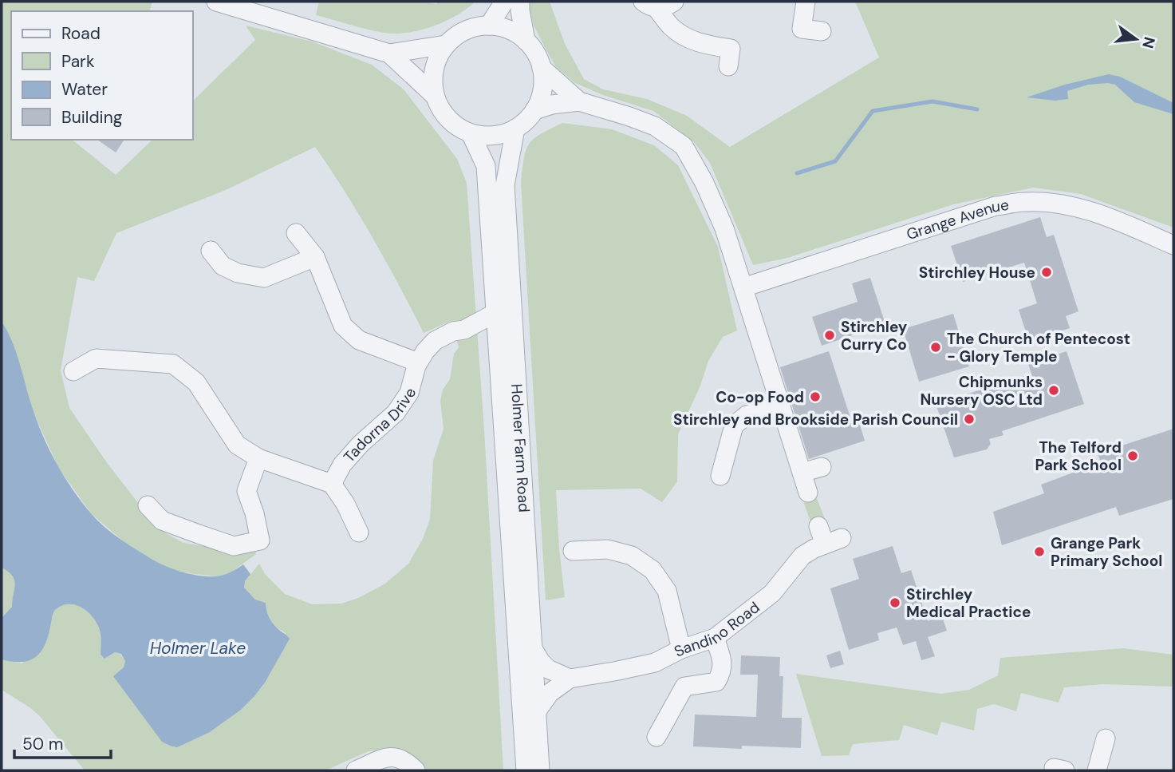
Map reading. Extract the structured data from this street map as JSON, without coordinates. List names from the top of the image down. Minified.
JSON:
{"streets":{"street":["Grange Avenue","Tadorna Drive","Holmer Farm Road","Sandino Road"]},"crossings":[["Tadorna Drive","Holmer Farm Road"]],"water":["Holmer Lake"],"places":["Stirchley House","Stirchley Curry Co","The Church of Pentecost - Glory Temple","Chipmunks Nursery OSC Ltd","Co-op Food","Stirchley and Brookside Parish Council","The Telford Park School","Grange Park Primary School","Stirchley Medical Practice"],"legend":["Road","Park","Water","Building"],"scale_bar":"50 m","north":"right"}
